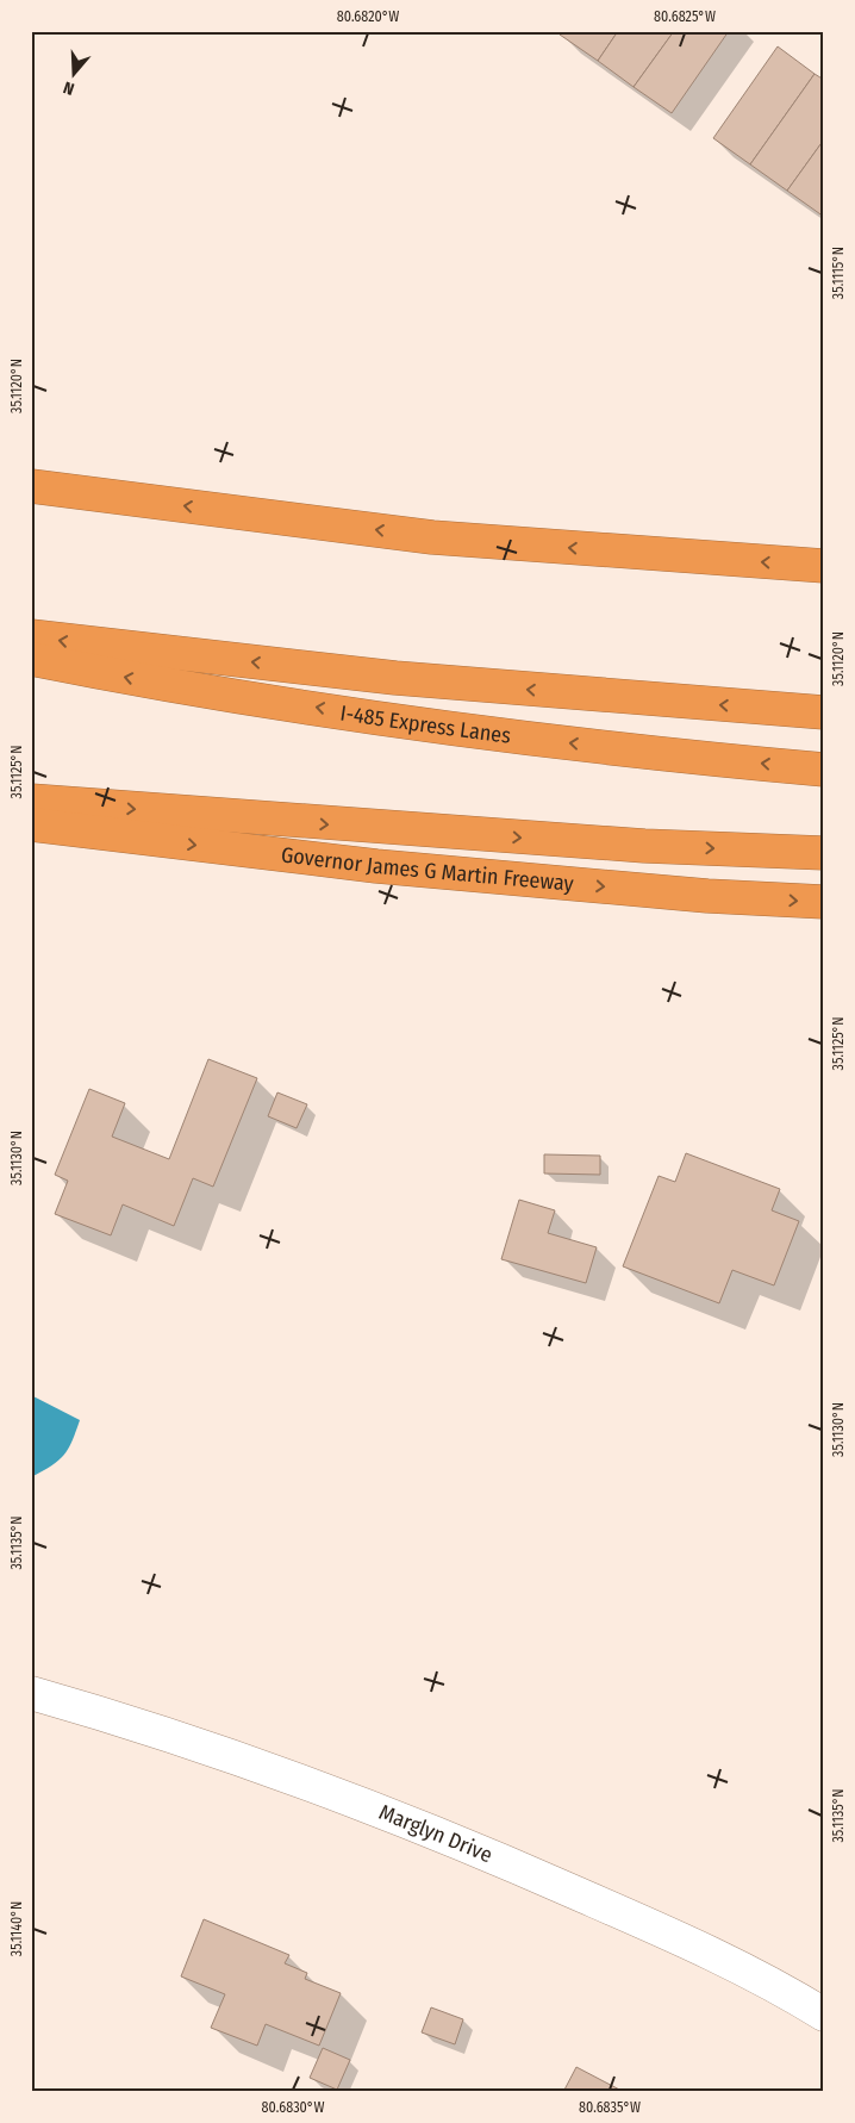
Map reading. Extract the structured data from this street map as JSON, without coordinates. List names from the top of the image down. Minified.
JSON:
{"streets":{"highway":["I-485 Express Lanes","Governor James G Martin Freeway"],"street":["Marglyn Drive"]},"north":"bottom","coordinates":["80.6820°W","80.6825°W","35.1115°N","35.1120°N","35.1125°N","35.1130°N","35.1135°N","35.1140°N","80.6830°W","80.6835°W"]}
